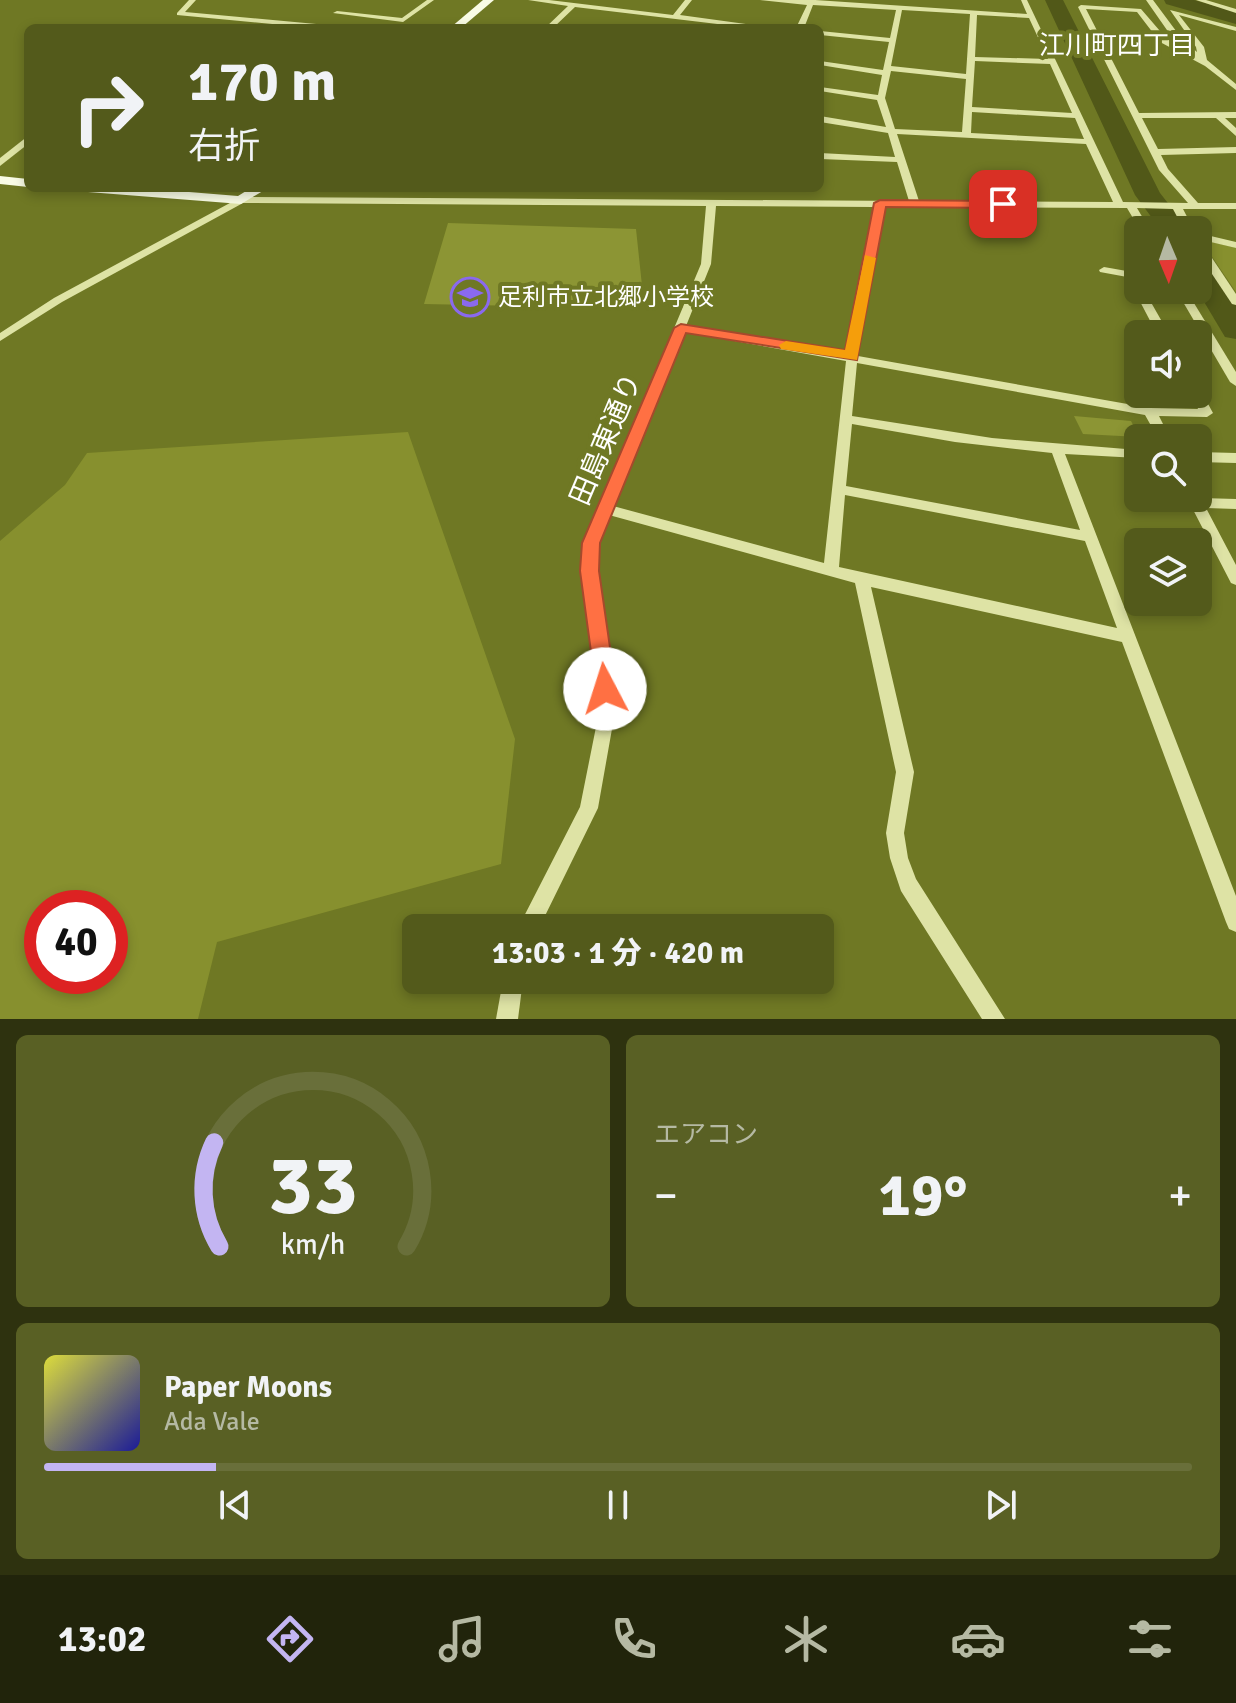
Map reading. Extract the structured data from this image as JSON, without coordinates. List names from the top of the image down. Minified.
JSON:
{"streets":{"street":["田島東通り"]},"districts":["江川町四丁目"],"places":{"school or university":["足利市立北郷小学校"]},"north":"bottom","page":{"turn":["170 m","右折"],"limit":"40","trip":"13:03 · 1 分 · 420 m","tile":"エアコン","heat":["−","19°","+"],"song":["Paper Moons","Ada Vale"],"tabs":"13:02","gauge":["33","km/h"]}}
